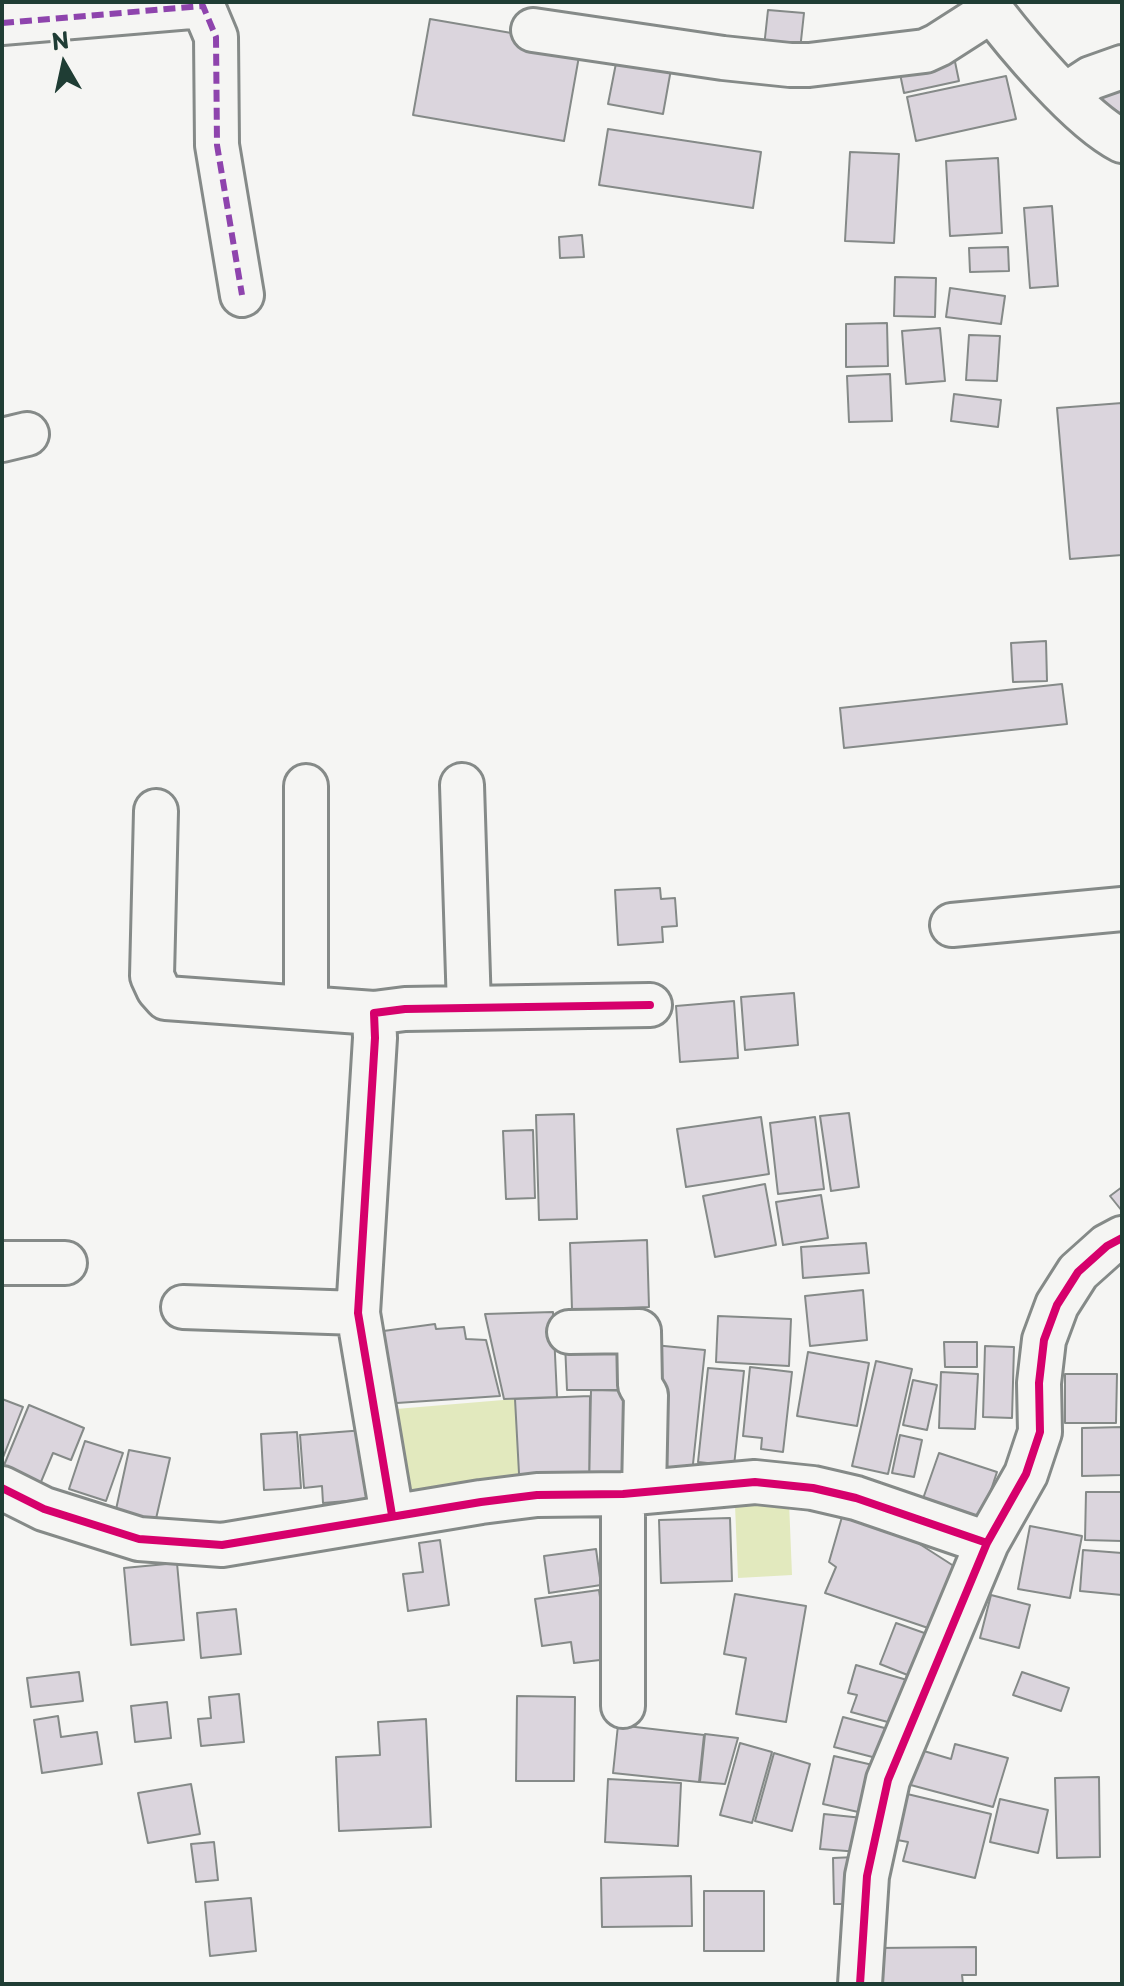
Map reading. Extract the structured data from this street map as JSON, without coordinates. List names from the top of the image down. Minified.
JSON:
{"north":"top"}
